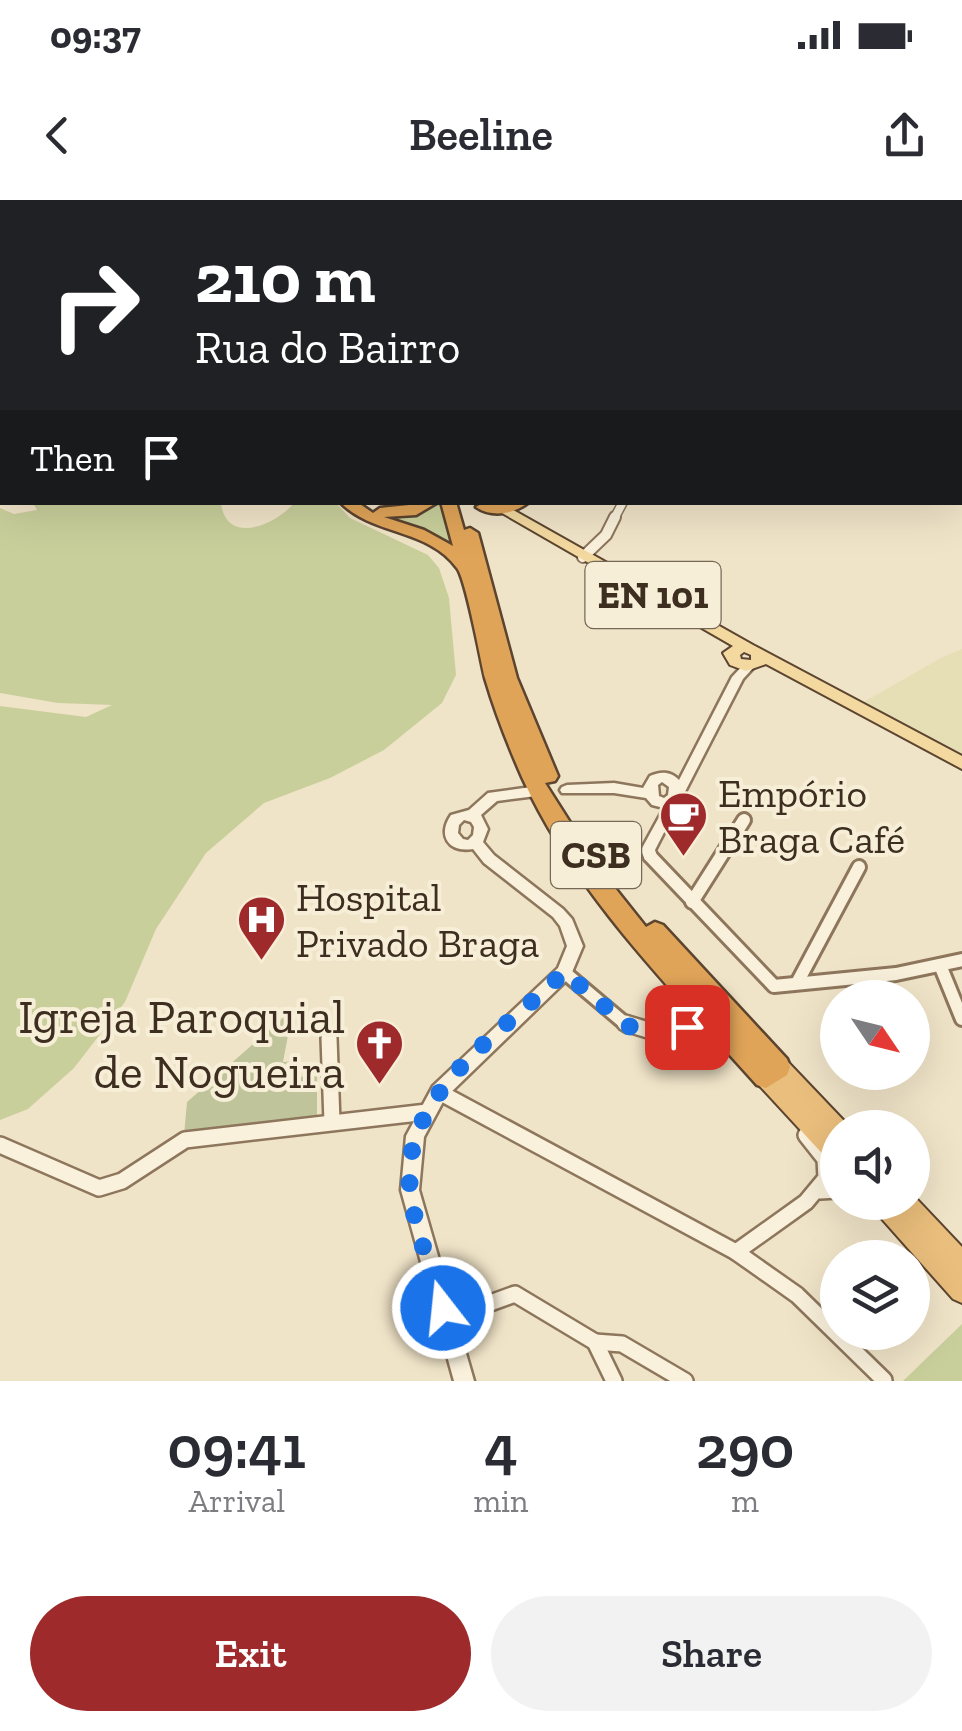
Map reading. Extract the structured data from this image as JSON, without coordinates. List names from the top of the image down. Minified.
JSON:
{"streets":{"highway":["CSB"],"main road":["EN 101"]},"crossings":[["EN 101","CSB"]],"places":{"cafe":["Empório Braga Café"],"hospital":["Hospital Privado Braga"],"church":["Igreja Paroquial de Nogueira"]},"north":"bottom right","page":{"status":"09:37","header":"Beeline","turn":["210 m","Rua do Bairro"],"then":"Then","eta":["09:41","Arrival","4","min","290","m"],"buttons":["Exit","Share"]}}
